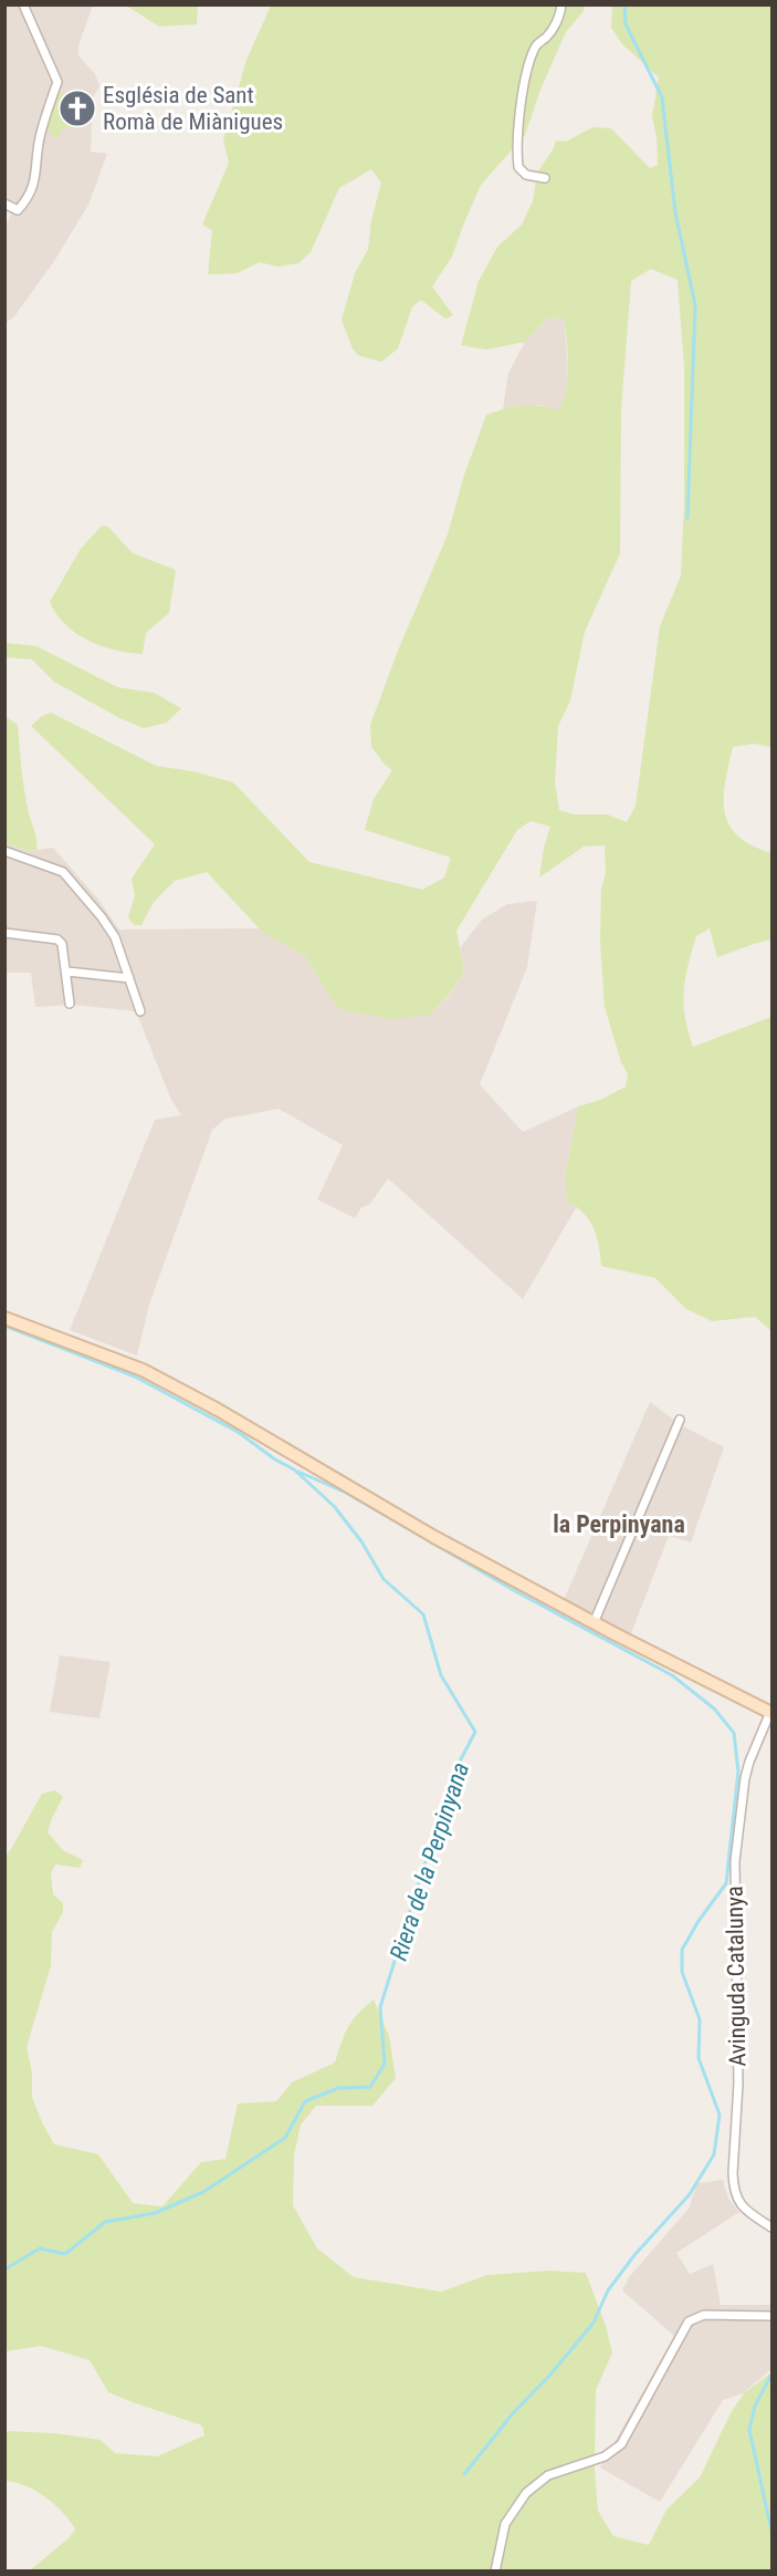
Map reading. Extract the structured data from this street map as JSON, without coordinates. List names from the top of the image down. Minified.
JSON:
{"streets":{"street":["Avinguda Catalunya"]},"districts":["la Perpinyana"],"water":["Riera de la Perpinyana"],"places":{"church":["Església de Sant Romà de Miànigues"]}}
